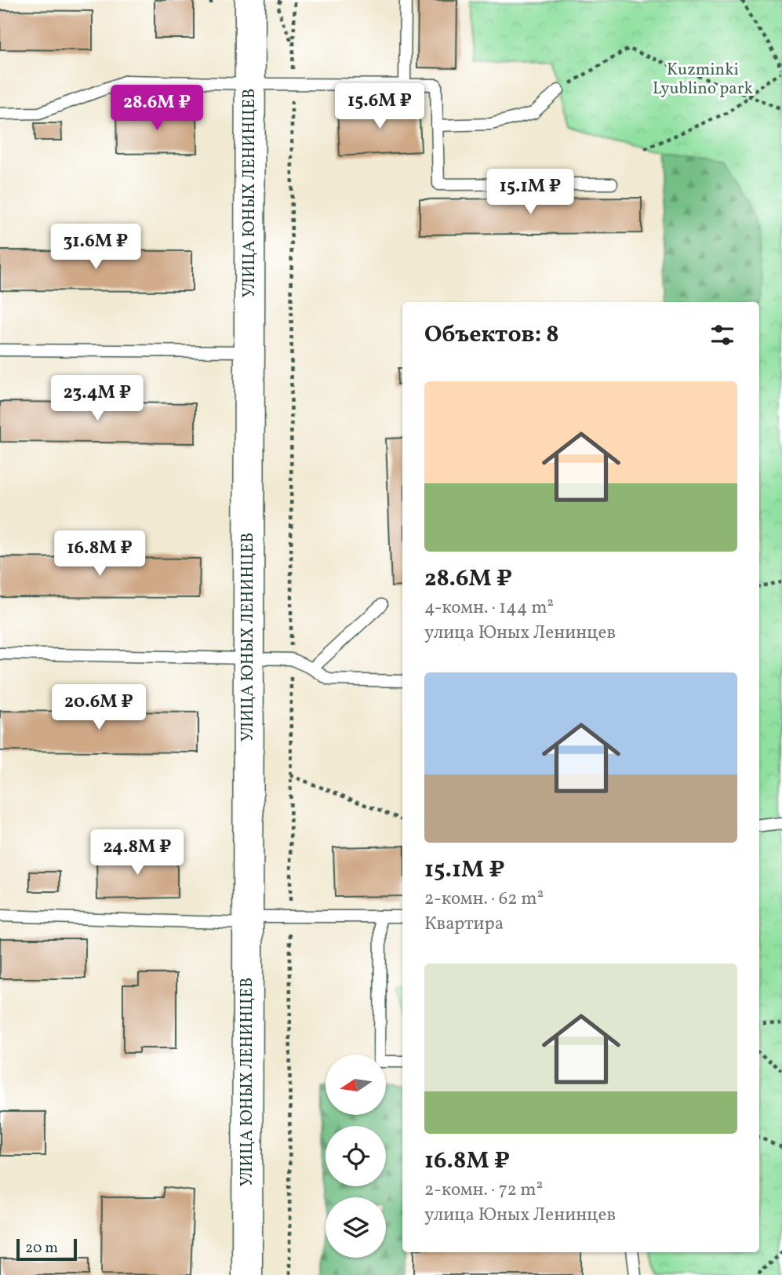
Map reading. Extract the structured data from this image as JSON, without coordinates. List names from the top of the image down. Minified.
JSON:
{"streets":{"main road":["УЛИЦА ЮНЫХ ЛЕНИНЦЕВ"]},"parks":["Kuzminki Lyublino park"],"scale_bar":"20 m","north":"left","page":{"price":["15.6M ₽","28.6M ₽","15.1M ₽","31.6M ₽","23.4M ₽","16.8M ₽","20.6M ₽","24.8M ₽"],"heading":"Объектов: 8","list":[{"name":"28.6M ₽","note":"4-комн. · 144 m² · улица Юных Ленинцев"},{"name":"15.1M ₽","note":"2-комн. · 62 m² · Квартира"},{"name":"16.8M ₽","note":"2-комн. · 72 m² · улица Юных Ленинцев"}],"scale":"20 m"}}
